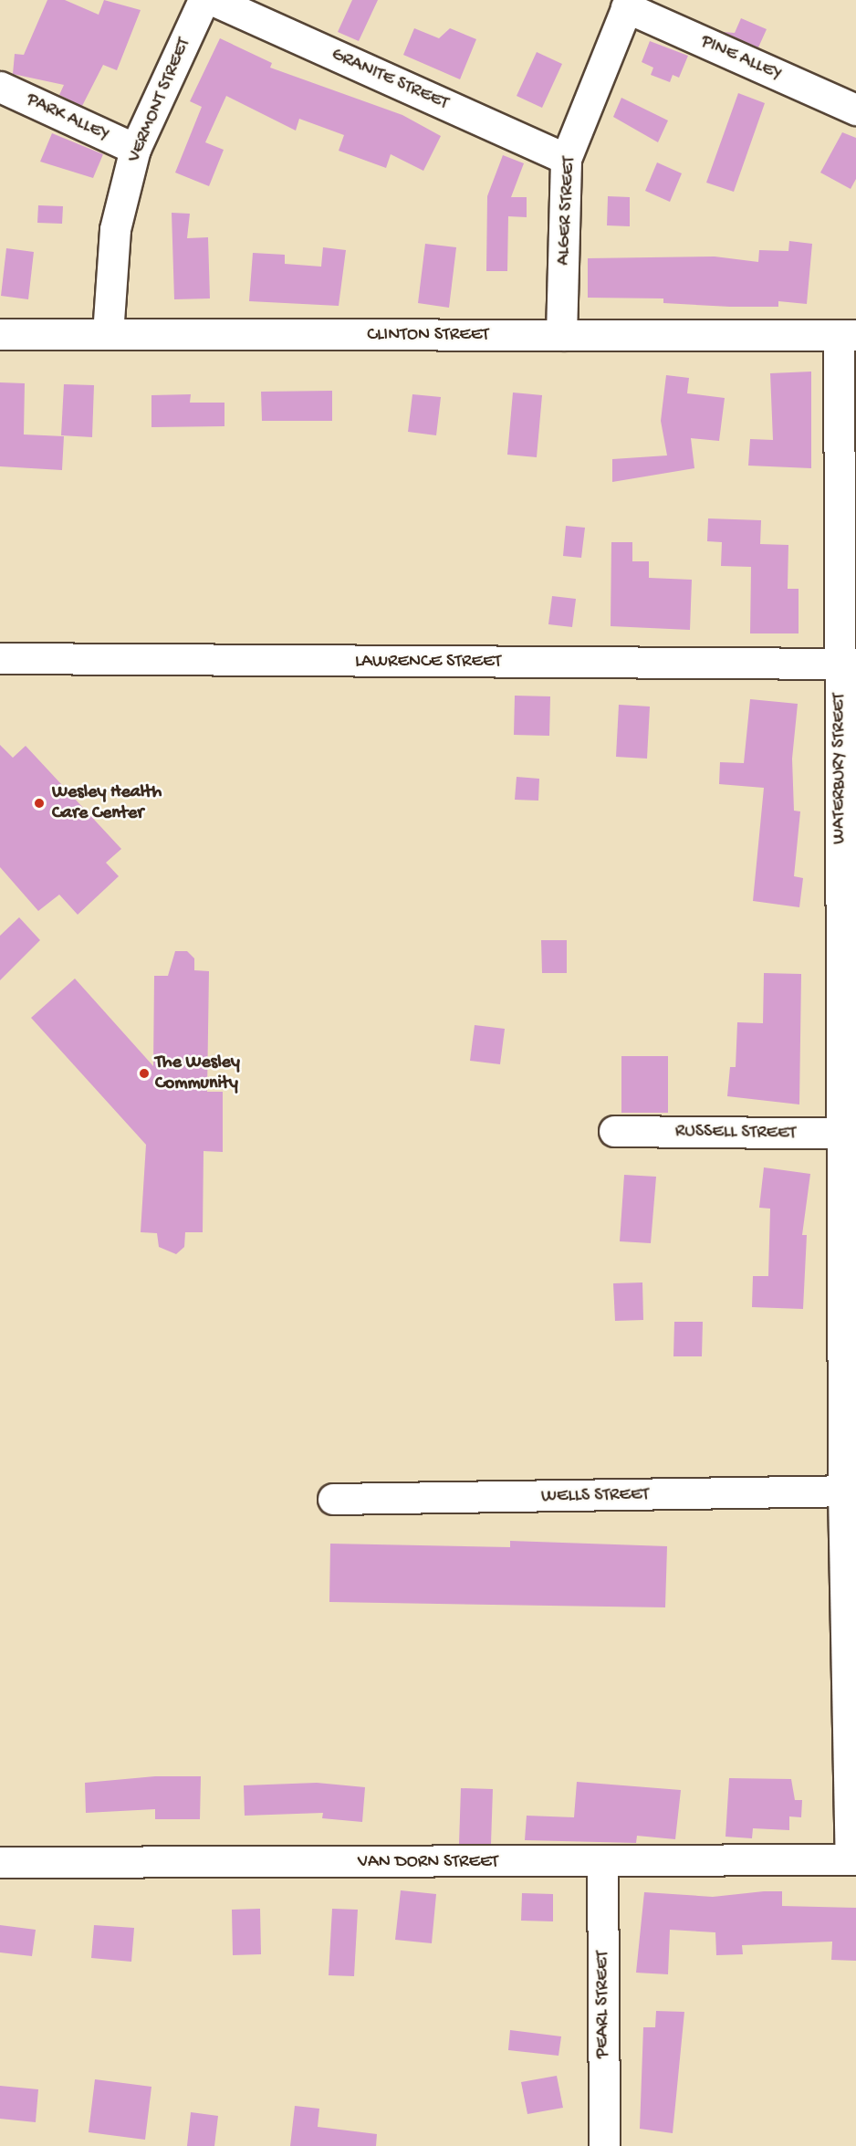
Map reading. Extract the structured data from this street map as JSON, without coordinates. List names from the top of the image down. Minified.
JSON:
{"streets":{"street":["PINE ALLEY","GRANITE STREET","VERMONT STREET","PARK ALLEY","ALGER STREET","CLINTON STREET","LAWRENCE STREET","WATERBURY STREET","RUSSELL STREET","WELLS STREET","VAN DORN STREET","PEARL STREET"]},"crossings":[["PINE ALLEY","ALGER STREET"],["GRANITE STREET","ALGER STREET"],["VERMONT STREET","PARK ALLEY"],["VERMONT STREET","CLINTON STREET"],["ALGER STREET","CLINTON STREET"],["CLINTON STREET","WATERBURY STREET"],["LAWRENCE STREET","WATERBURY STREET"],["WATERBURY STREET","RUSSELL STREET"],["WATERBURY STREET","WELLS STREET"],["WATERBURY STREET","VAN DORN STREET"],["VAN DORN STREET","PEARL STREET"]],"places":["Wesley Health Care Center","The Wesley Community"]}
